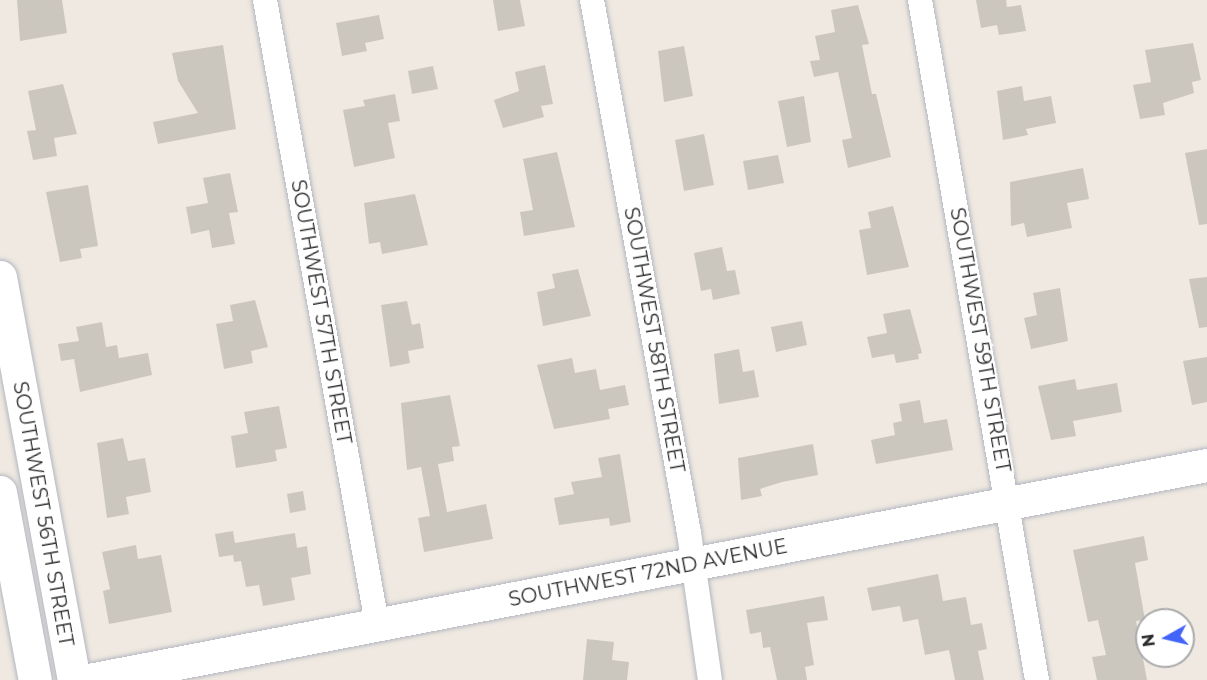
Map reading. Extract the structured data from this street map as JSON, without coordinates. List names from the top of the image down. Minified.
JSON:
{"streets":{"street":["SOUTHWEST 57TH STREET","SOUTHWEST 58TH STREET","SOUTHWEST 59TH STREET","SOUTHWEST 56TH STREET","SOUTHWEST 72ND AVENUE"]},"crossings":[["SOUTHWEST 57TH STREET","SOUTHWEST 72ND AVENUE"],["SOUTHWEST 58TH STREET","SOUTHWEST 72ND AVENUE"],["SOUTHWEST 59TH STREET","SOUTHWEST 72ND AVENUE"]],"north":"left"}
